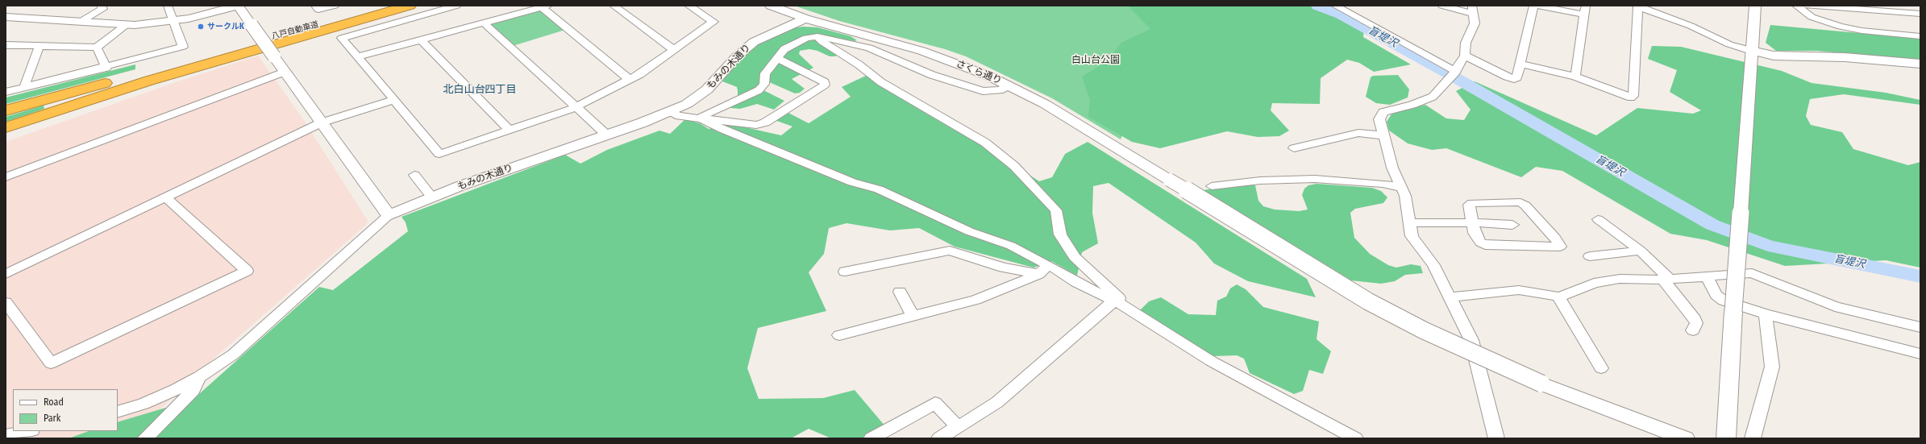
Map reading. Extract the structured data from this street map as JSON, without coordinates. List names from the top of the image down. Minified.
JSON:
{"streets":{"highway":["八戸自動車道"],"street":["もみの木通り","さくら通り"]},"crossings":[["もみの木通り","さくら通り"]],"districts":["北白山台四丁目"],"water":["盲堤沢"],"parks":["白山台公園"],"places":["サークルK"],"legend":["Road","Park"]}
